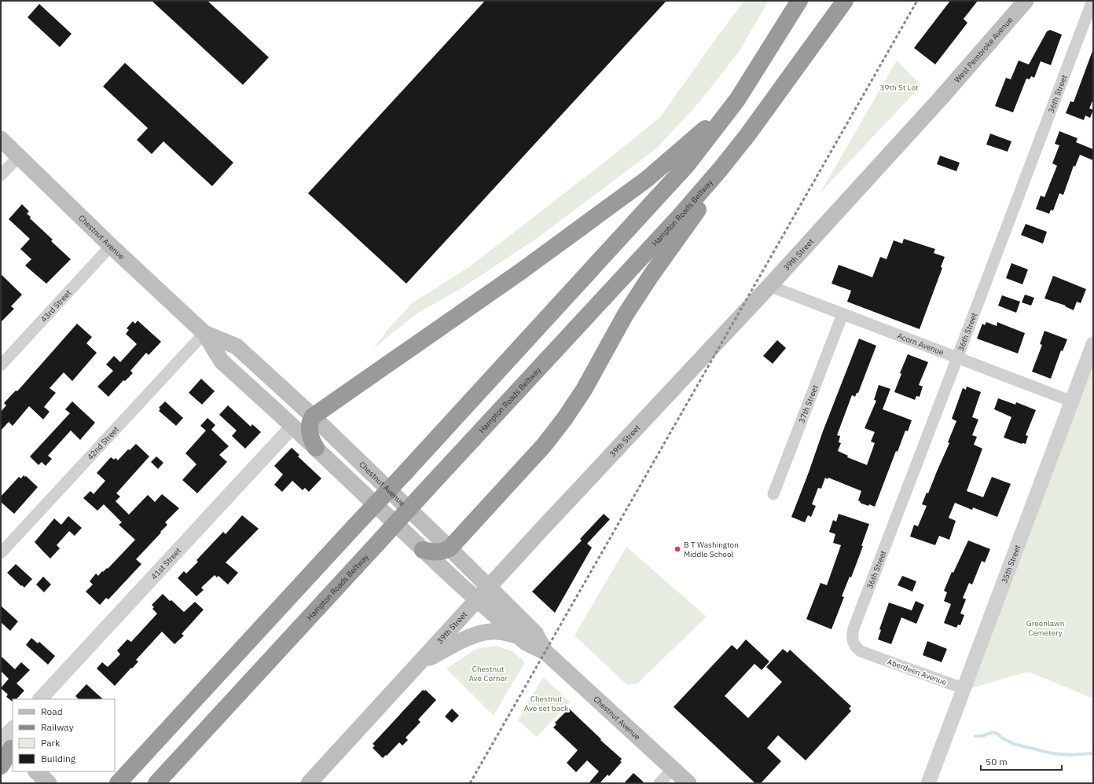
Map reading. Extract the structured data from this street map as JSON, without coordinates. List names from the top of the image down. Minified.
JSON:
{"streets":{"highway":["Hampton Roads Beltway"],"main road":["West Pembroke Avenue","Chestnut Avenue","39th Street"],"street":["36th Street","43rd Street","Acorn Avenue","37th Street","42nd Street","41st Street","35th Street","Aberdeen Avenue"]},"crossings":[["West Pembroke Avenue","39th Street"],["36th Street","Acorn Avenue"],["36th Street","Aberdeen Avenue"],["Chestnut Avenue","39th Street"],["Chestnut Avenue","43rd Street"],["Chestnut Avenue","42nd Street"],["Chestnut Avenue","41st Street"],["39th Street","Acorn Avenue"],["Acorn Avenue","37th Street"],["Acorn Avenue","35th Street"],["35th Street","Aberdeen Avenue"]],"parks":["39th St Lot","Greenlawn Cemetery","Chestnut Ave Corner","Chestnut Ave set back"],"places":["B T Washington Middle School"],"legend":["Road","Railway","Park","Building"],"scale_bar":"50 m"}
